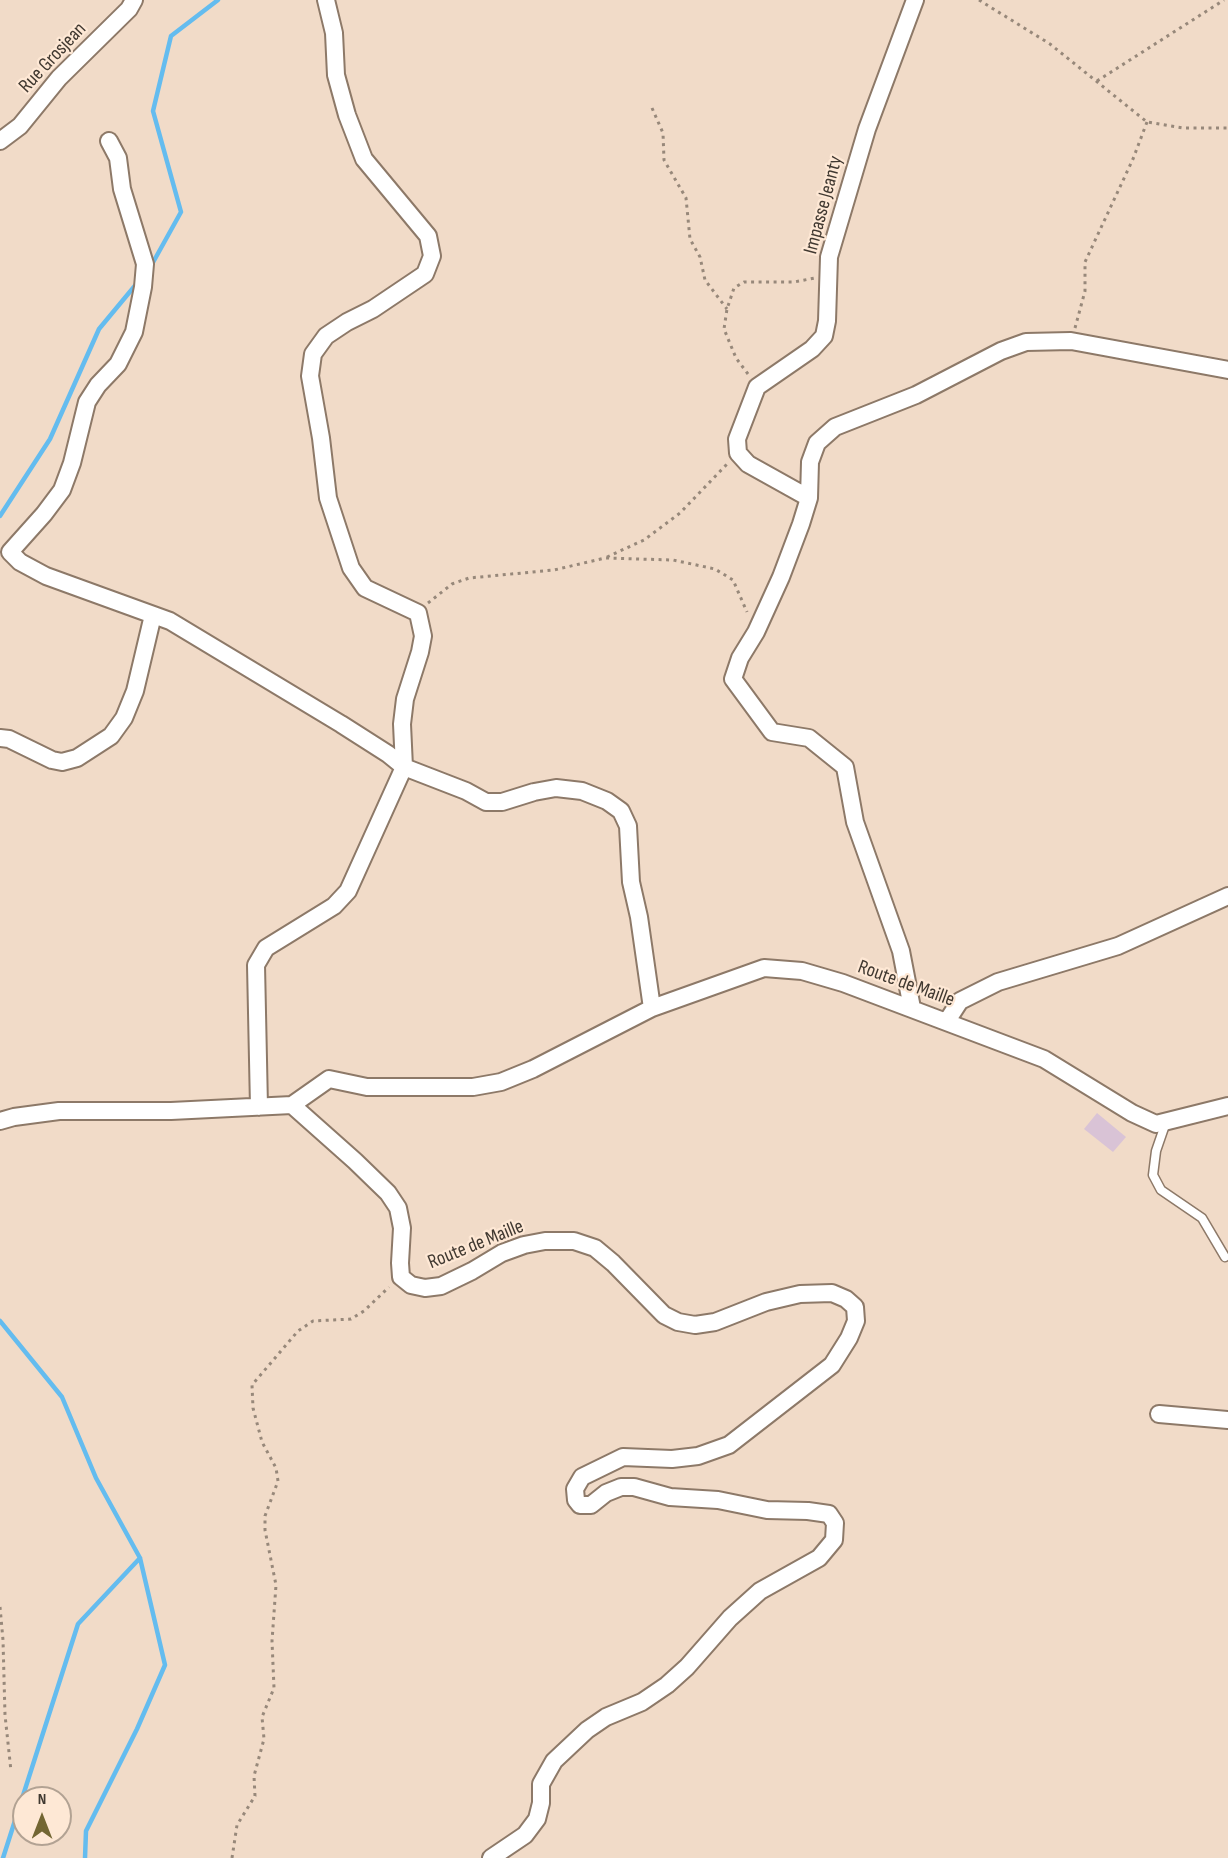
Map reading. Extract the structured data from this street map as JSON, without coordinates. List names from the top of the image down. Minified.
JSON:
{"streets":{"street":["Rue Grosjean","Impasse Jeanty","Route de Maille"]},"north":"top"}
